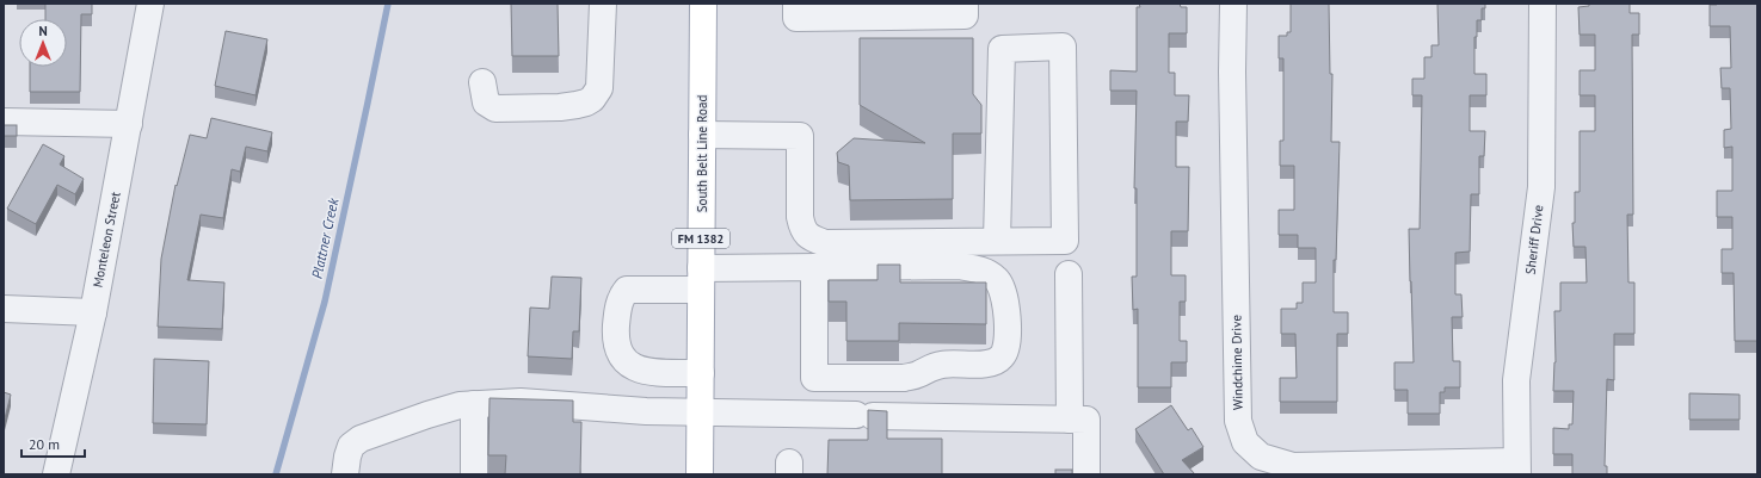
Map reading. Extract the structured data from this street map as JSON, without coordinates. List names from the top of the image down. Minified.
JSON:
{"streets":{"main road":["South Belt Line Road","FM 1382"],"street":["Monteleon Street","Sheriff Drive","Windchime Drive"]},"crossings":[["Sheriff Drive","Windchime Drive"]],"water":["Plattner Creek"],"scale_bar":"20 m","north":"top"}
